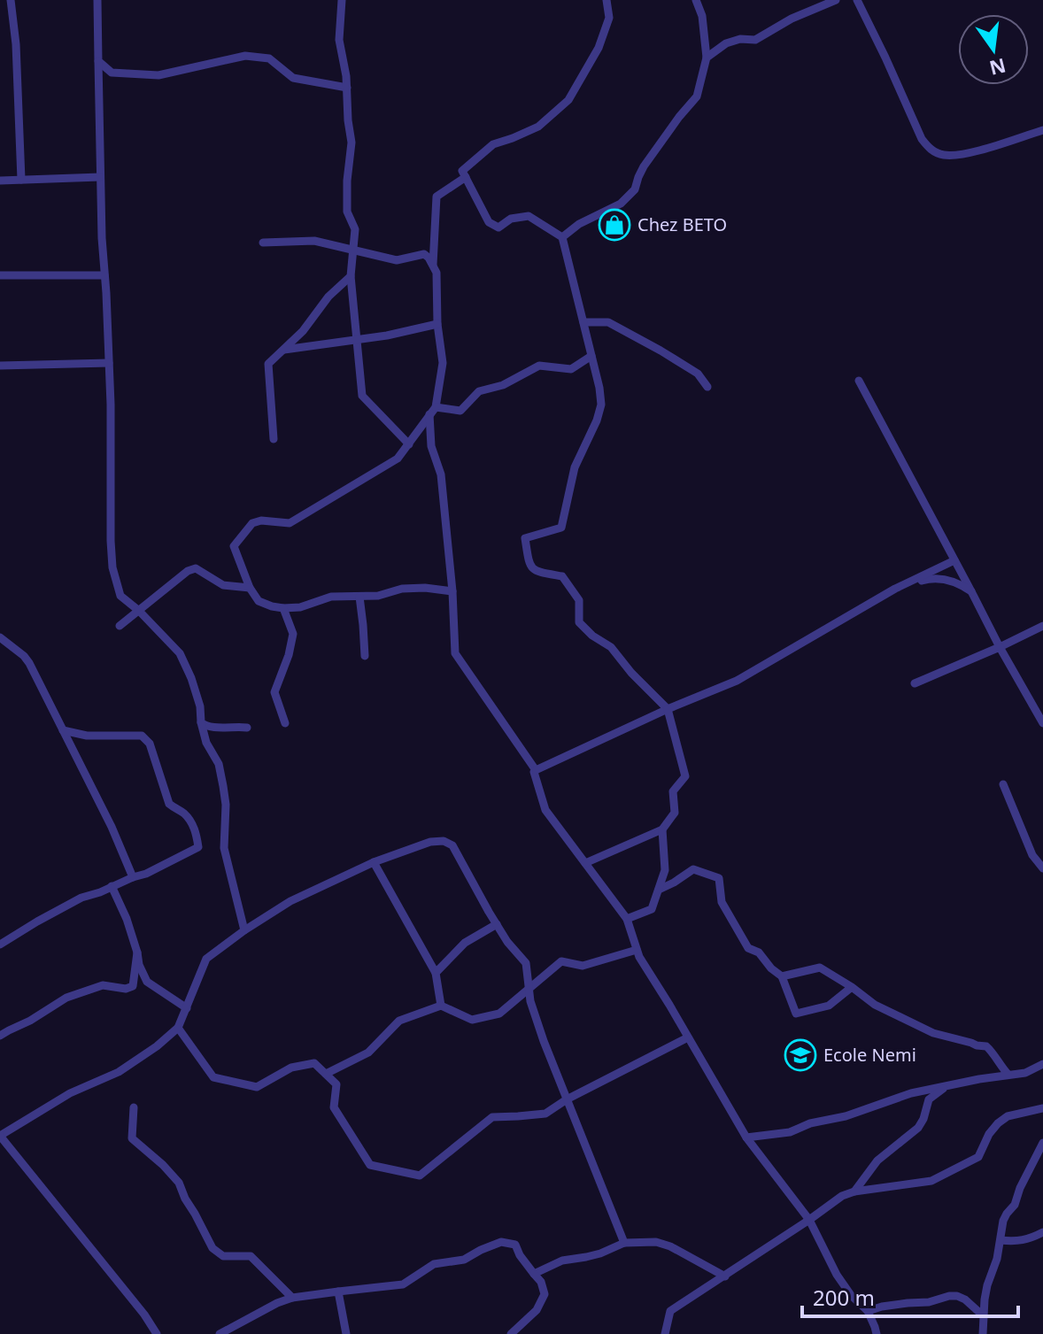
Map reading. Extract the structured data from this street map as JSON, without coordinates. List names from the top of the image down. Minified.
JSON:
{"places":{"shop":["Chez BETO"],"school or university":["Ecole Nemi"]},"scale_bar":"200 m","north":"bottom"}
